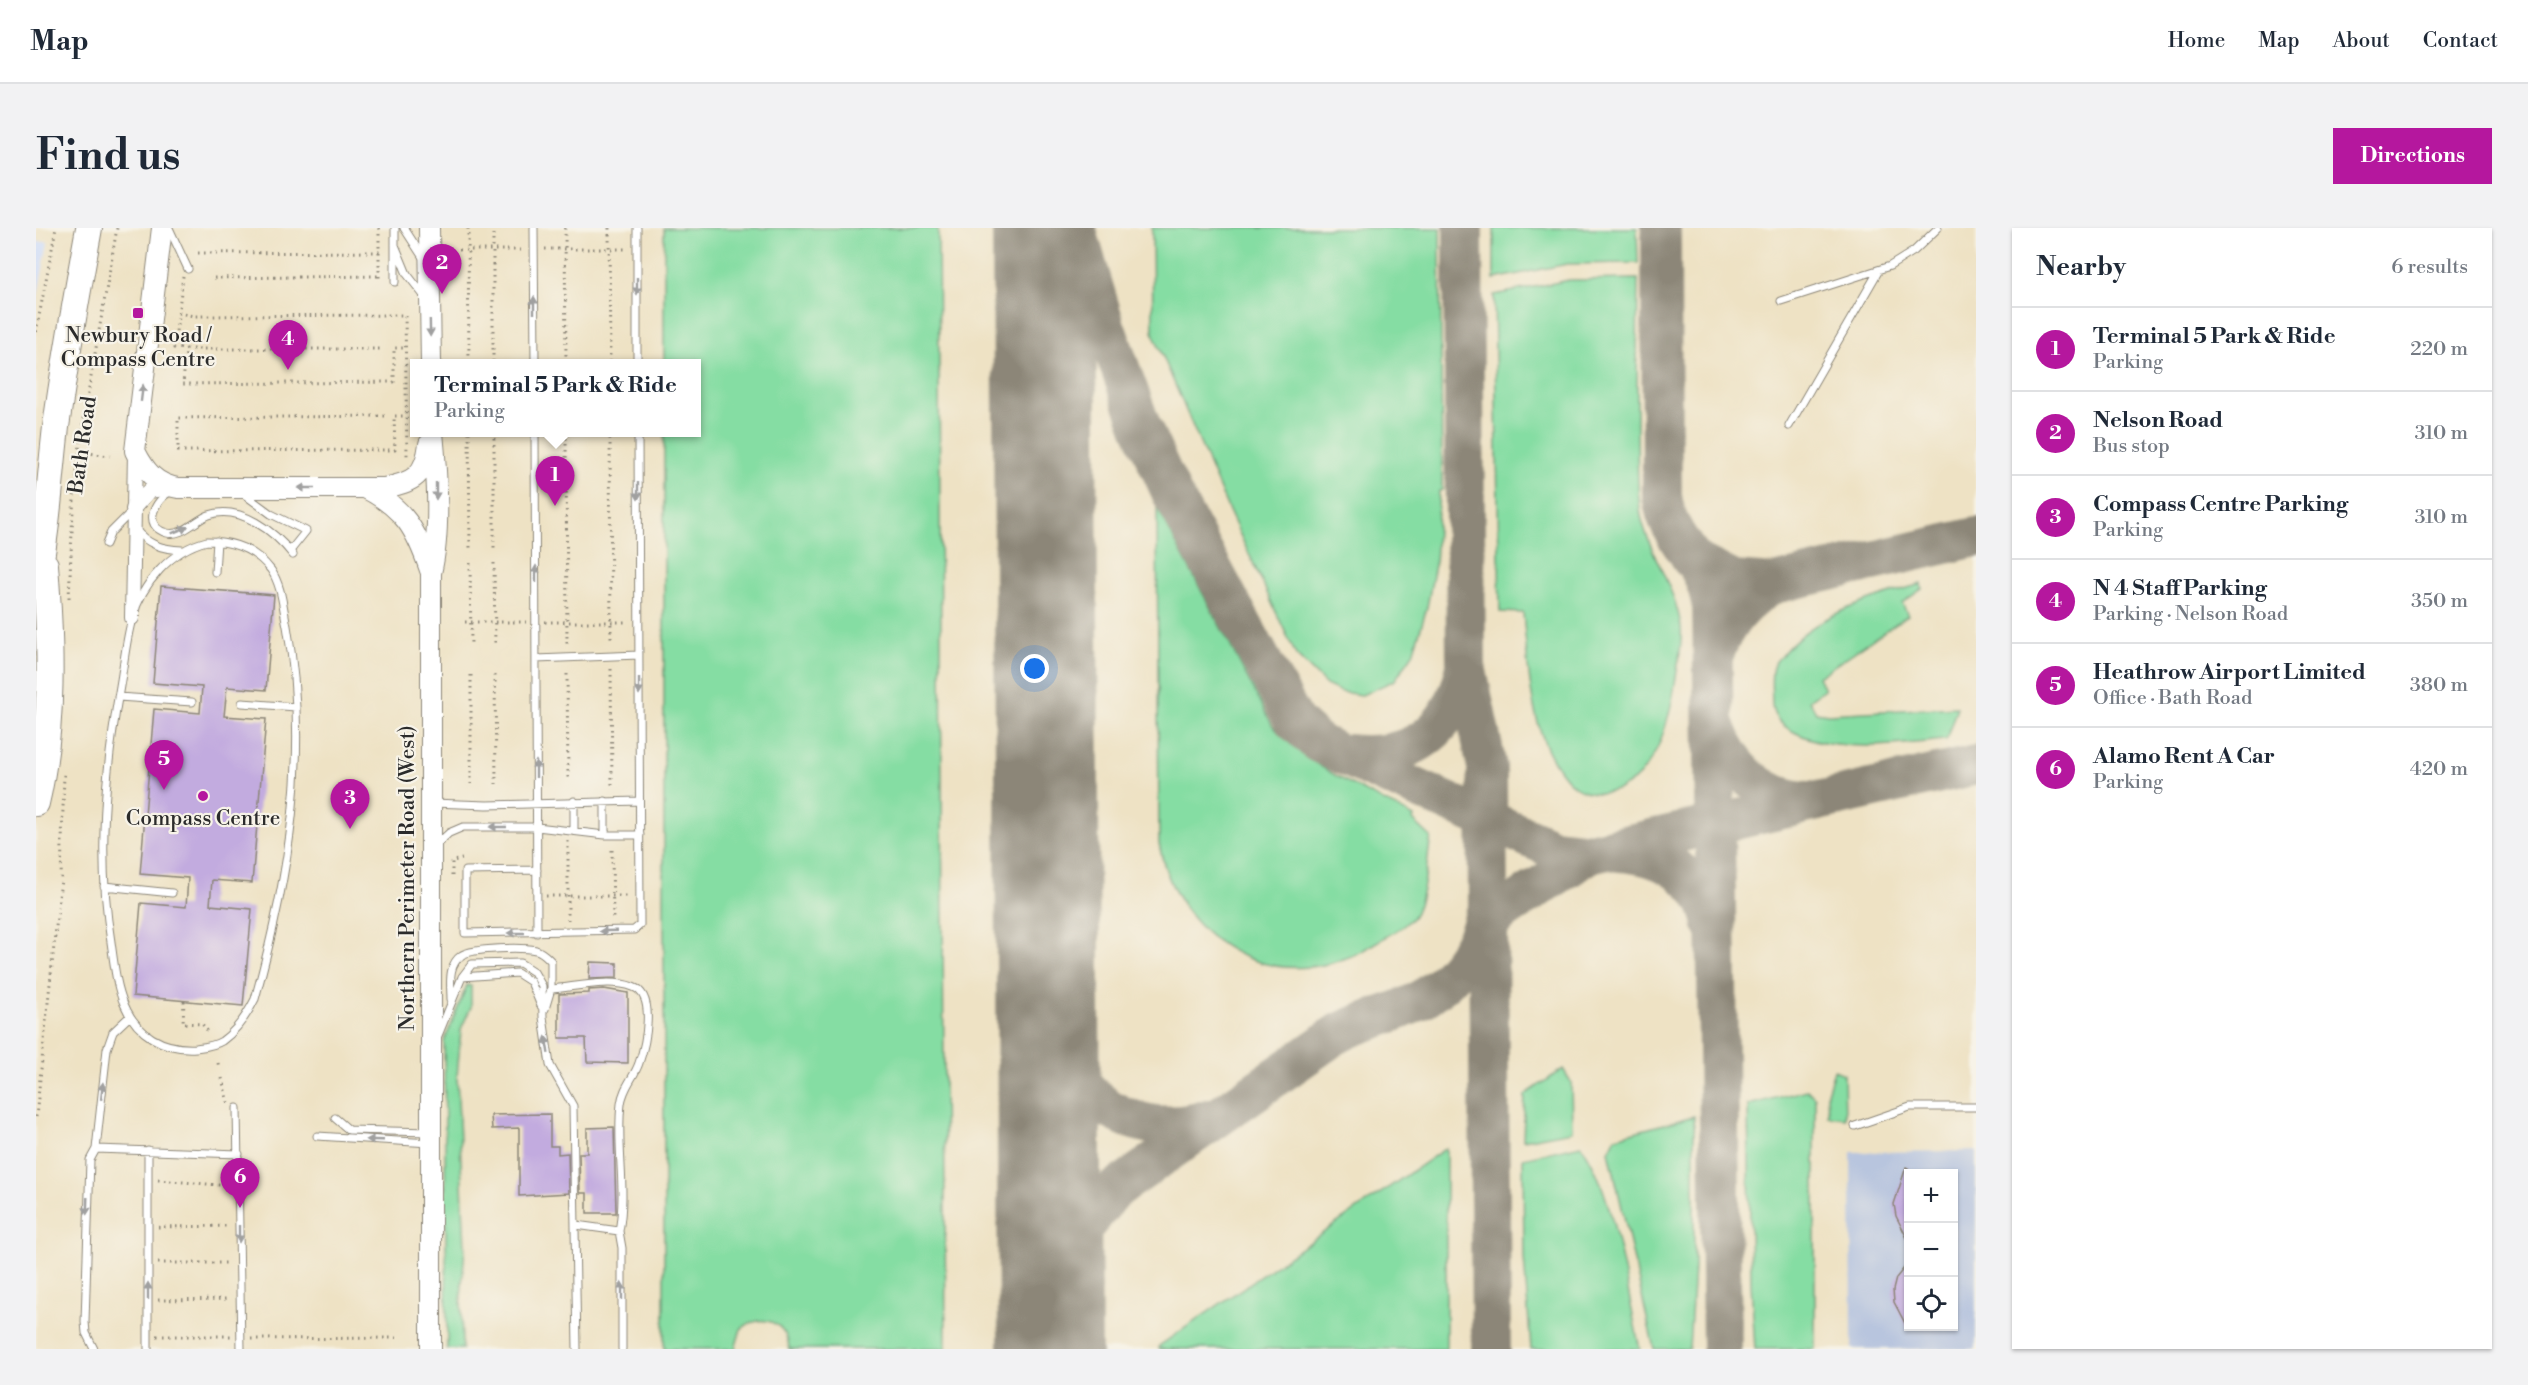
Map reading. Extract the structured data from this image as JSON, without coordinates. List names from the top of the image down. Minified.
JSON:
{"streets":{"highway":["Bath Road"],"street":["Northern Perimeter Road (West)"]},"places":{"transit":["Newbury Road / Compass Centre"],"other":["Compass Centre"]},"page":{"header":"Map","nav":["Home","Map","About","Contact"],"buttons":"Directions","title":"Find us","heading":["Nearby","6 results"],"pins":["2","4","1","5","3","6"],"list":[{"mark":"1","name":"Terminal 5 Park & Ride","note":"Parking","value":"220 m"},{"mark":"2","name":"Nelson Road","note":"Bus stop","value":"310 m"},{"mark":"3","name":"Compass Centre Parking","note":"Parking","value":"310 m"},{"mark":"4","name":"N 4 Staff Parking","note":"Parking · Nelson Road","value":"350 m"},{"mark":"5","name":"Heathrow Airport Limited","note":"Office · Bath Road","value":"380 m"},{"mark":"6","name":"Alamo Rent A Car","note":"Parking","value":"420 m"}],"popup":["Terminal 5 Park & Ride","Parking"],"map_buttons":["+","−"]}}
